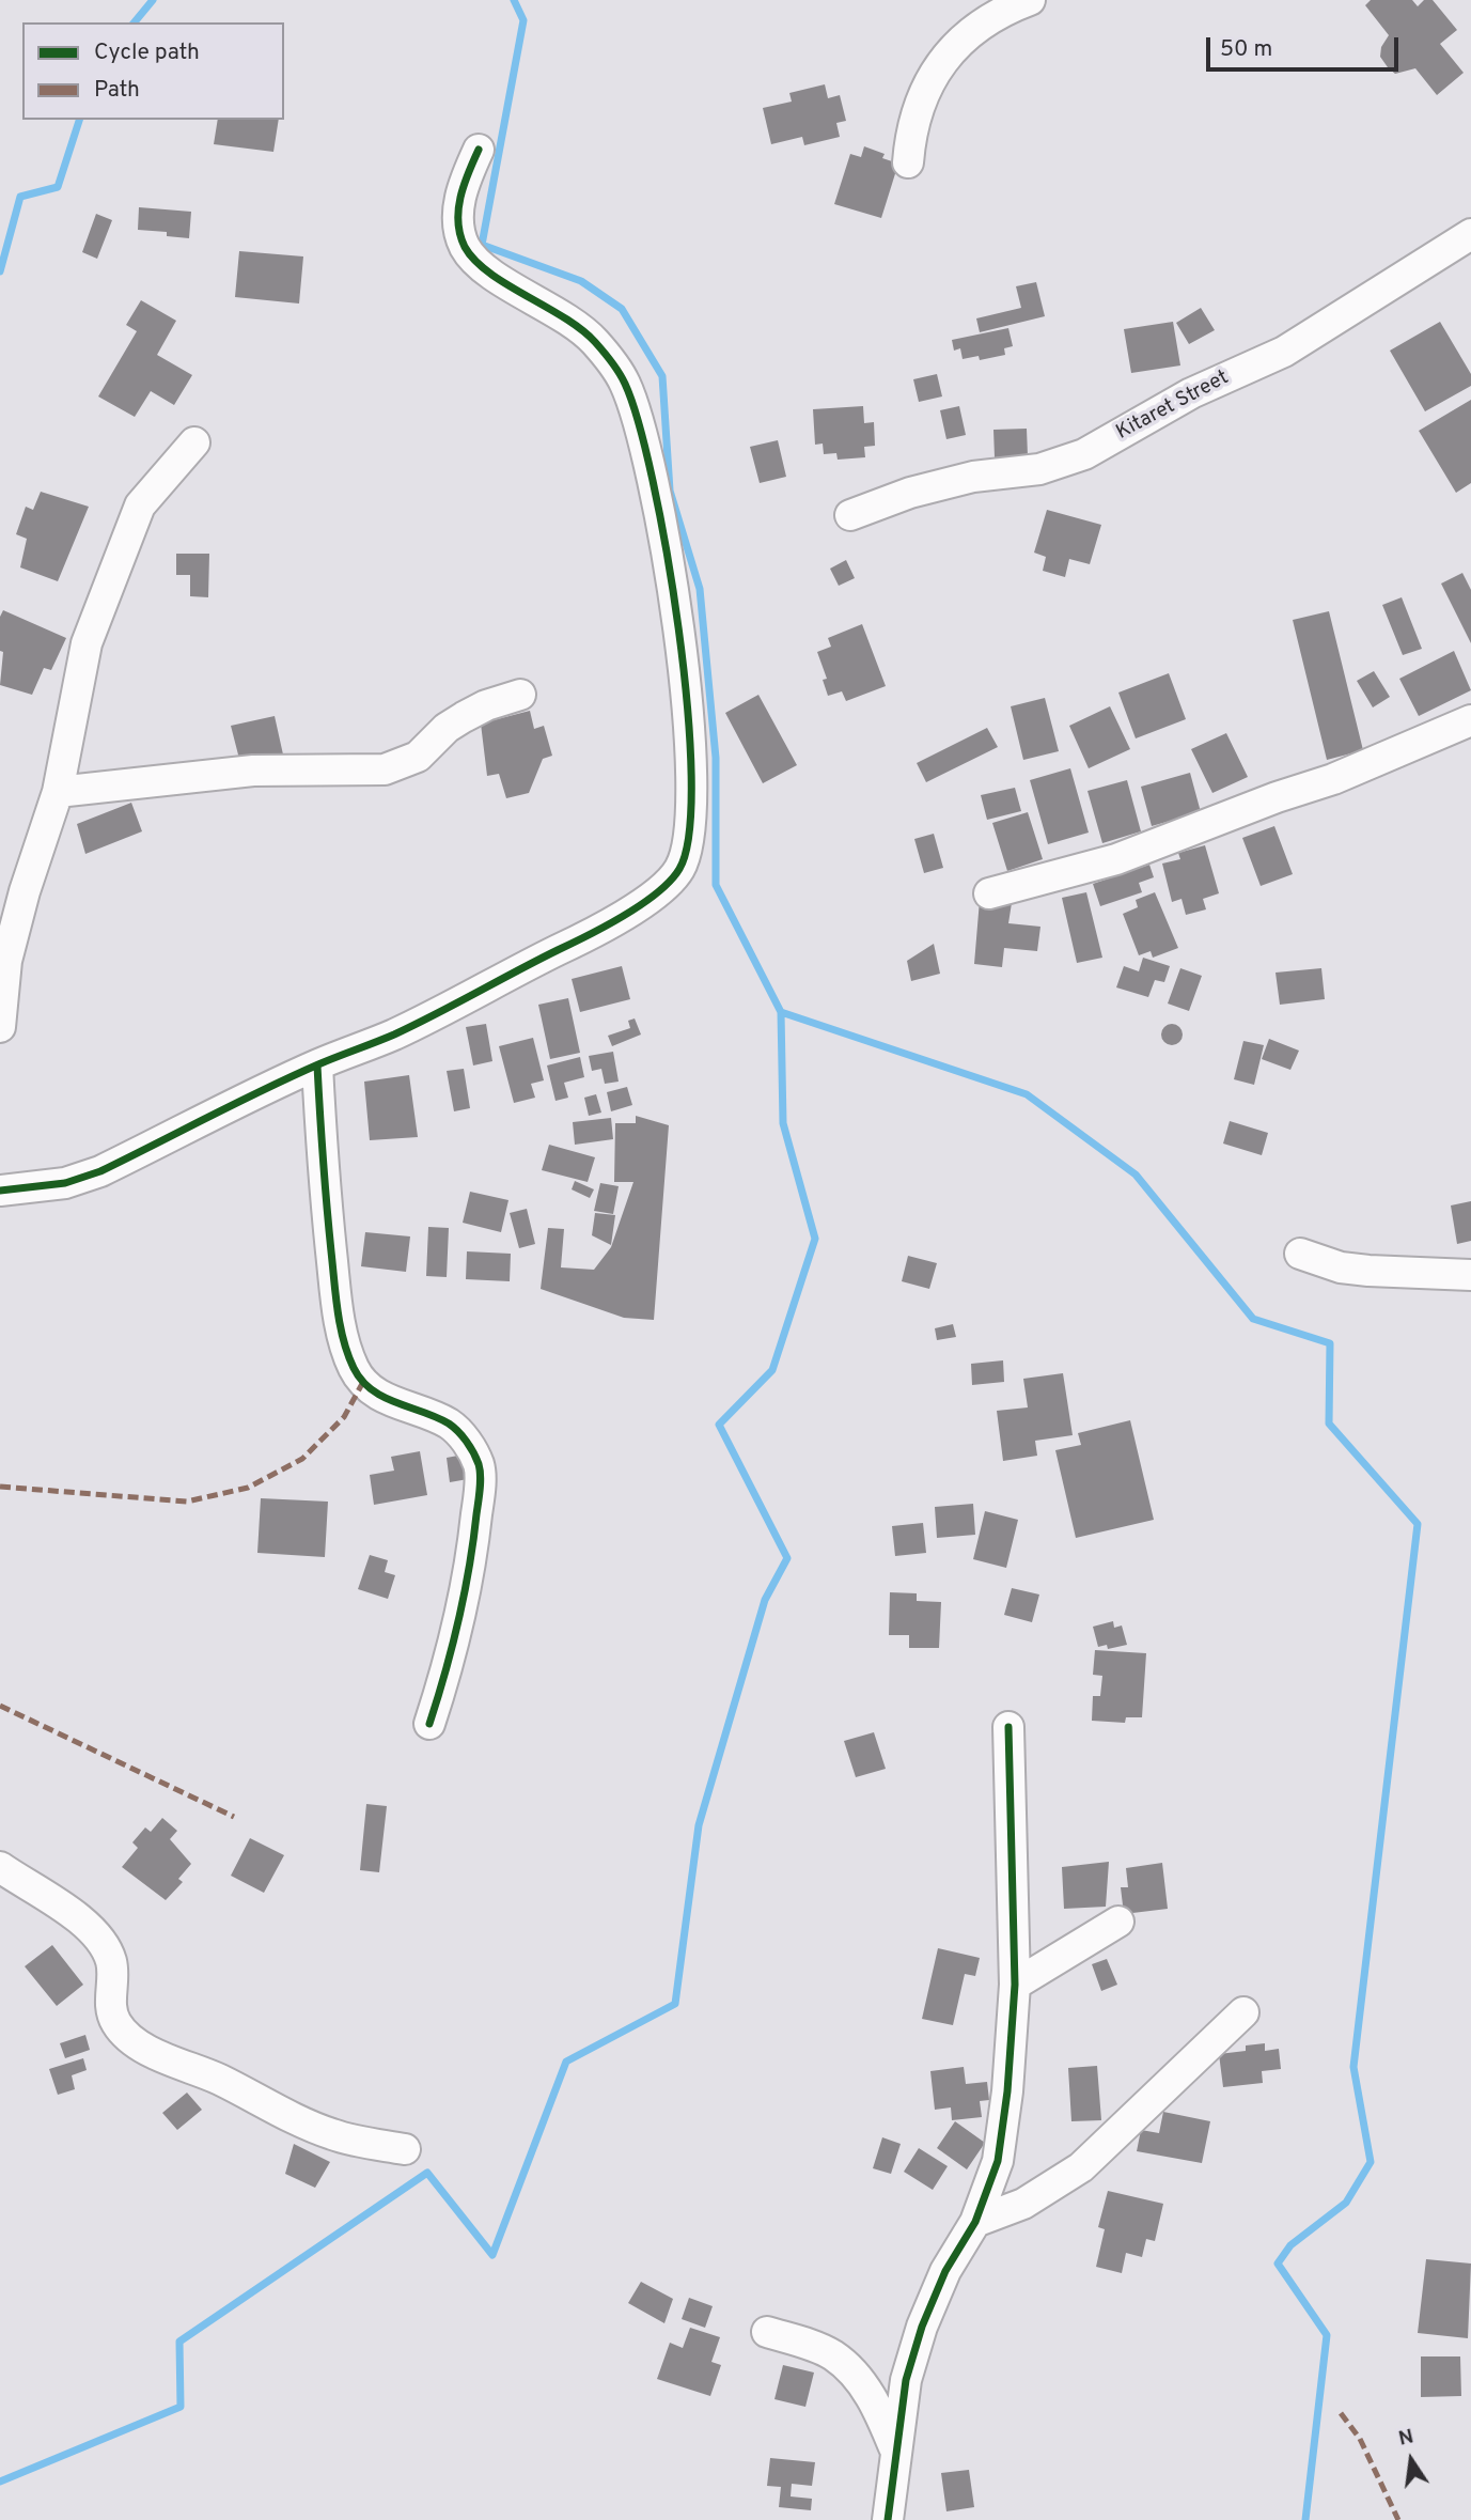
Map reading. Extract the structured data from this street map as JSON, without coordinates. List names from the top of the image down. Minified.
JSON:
{"streets":{"street":["Kitaret Street"]},"legend":["Cycle path","Path"],"scale_bar":"50 m","north":"top"}
